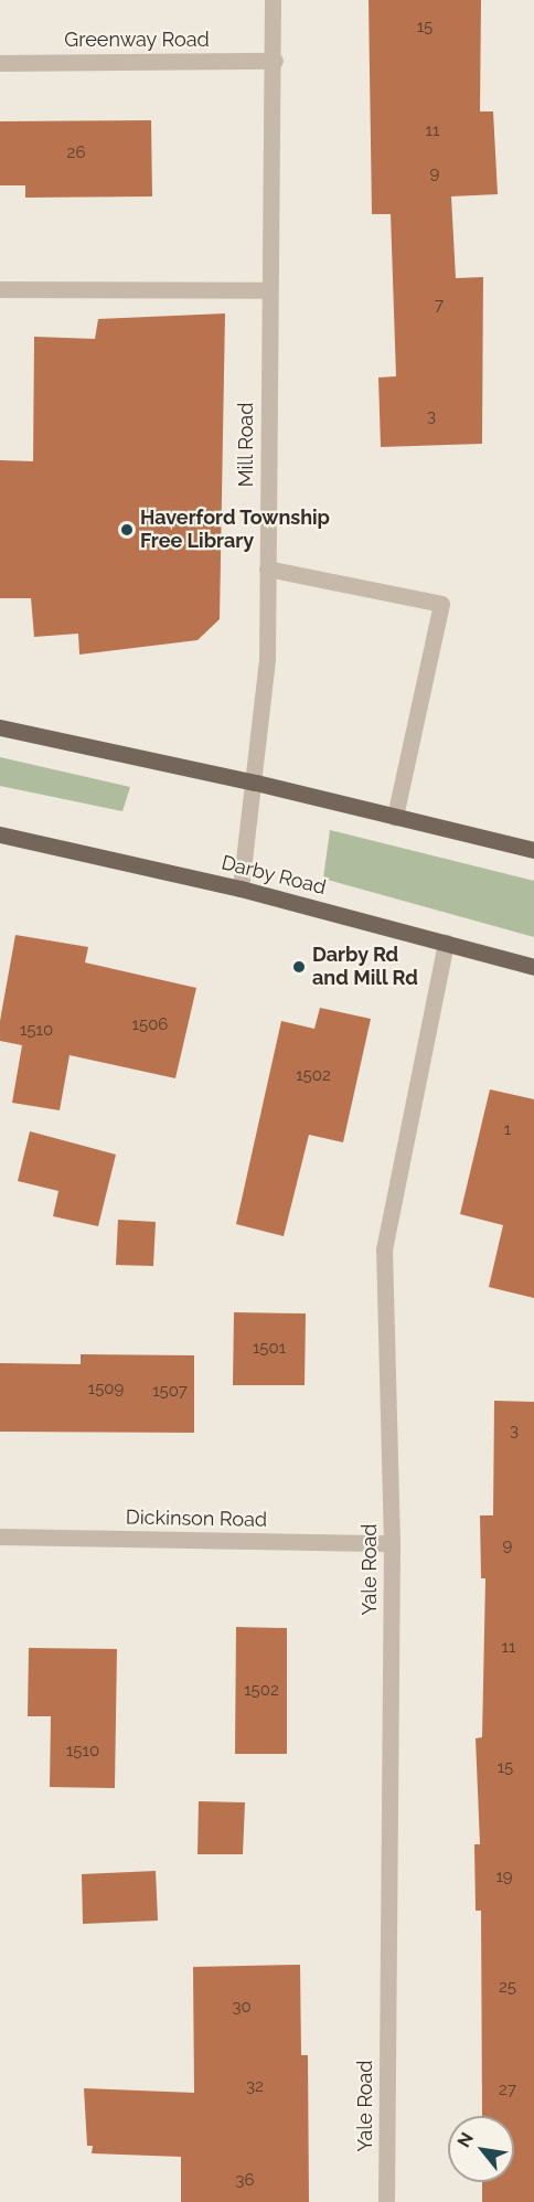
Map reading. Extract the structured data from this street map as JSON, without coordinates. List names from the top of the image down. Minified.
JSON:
{"streets":{"main road":["Darby Road"],"street":["Greenway Road","Mill Road","Dickinson Road","Yale Road"]},"crossings":[["Greenway Road","Mill Road"],["Mill Road","Darby Road"],["Darby Road","Yale Road"],["Dickinson Road","Yale Road"]],"places":["Haverford Township Free Library","Darby Rd and Mill Rd"],"house_numbers":["15","11","26","9","7","3","1506","1510","1502","1","1501","1509","1507","3","9","11","1502","1510","15","19","25","30","32","27","36"],"north":"top left"}
